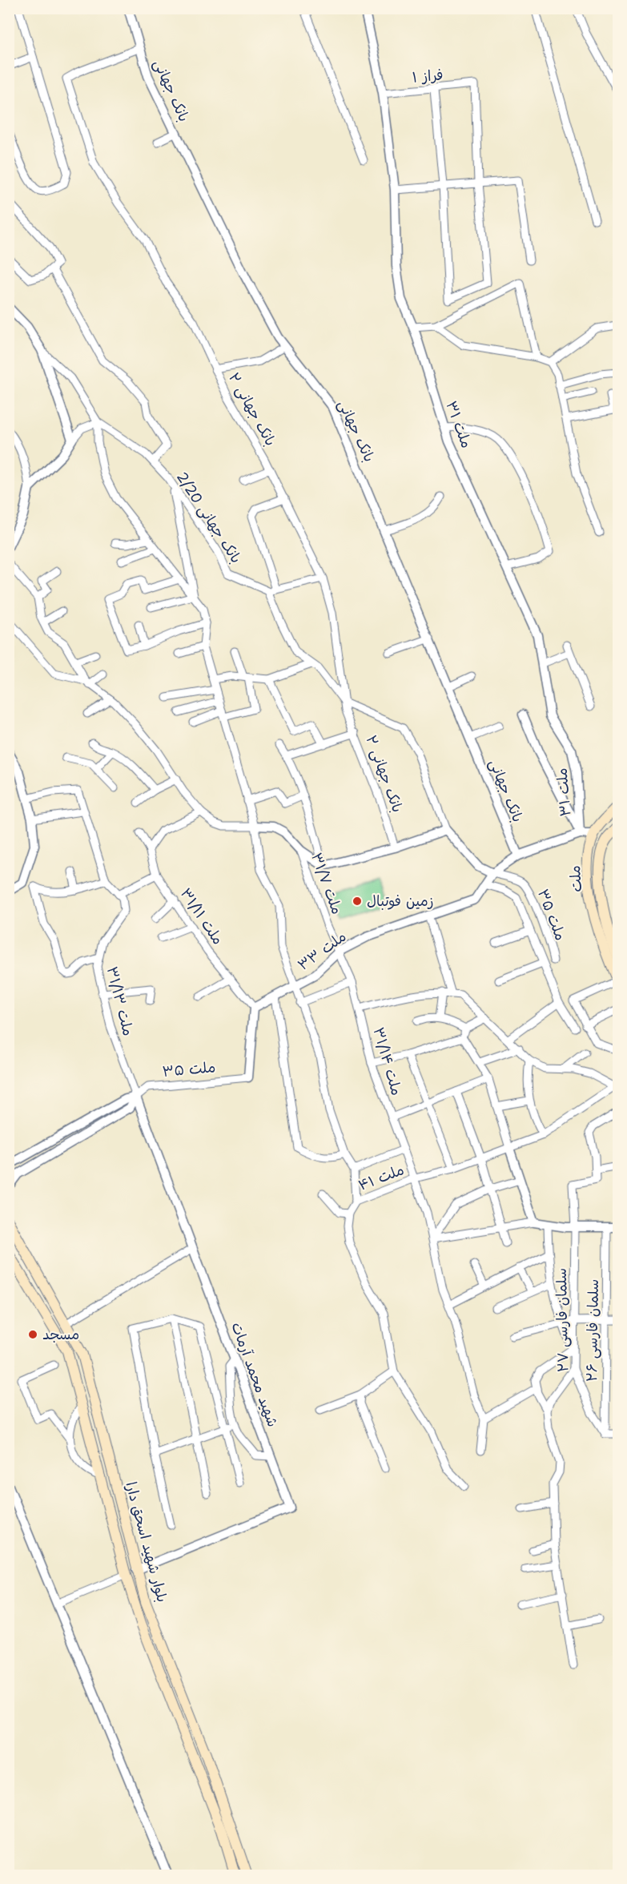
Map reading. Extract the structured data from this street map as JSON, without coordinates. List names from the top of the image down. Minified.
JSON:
{"streets":{"main road":["ملت","بلوار شهید اسحق دارا"],"street":["فراز ۱","بانک جهانی","بانک جهانی ۲","ملت ۳۱","بانک جهانی 2/20","ملت ۳۱/۷","ملت ۳۵","ملت ۳۱/۱۱","ملت ۳۳","ملت ۳۱/۱۳","ملت ۳۱/۱۴","ملت ۴۱","سلمان فارسی ۲۷","سلمان فارسی ۲۶","شهید محمد آرمات"]},"crossings":[["فراز ۱","ملت ۳۱"],["بانک جهانی","بانک جهانی ۲"],["بانک جهانی","ملت ۳۳"],["ملت ۳۱","ملت ۳۳"],["ملت","ملت ۳۳"],["ملت ۳۱/۷","ملت ۳۳"],["ملت ۳۱/۷","ملت ۳۱/۱۴"],["ملت ۳۵","ملت ۳۳"],["ملت ۳۵","ملت ۳۱/۱۳"],["ملت ۳۵","شهید محمد آرمات"],["ملت ۳۱/۱۱","ملت ۳۳"],["ملت ۳۳","ملت ۳۱/۱۴"],["ملت ۳۳","ملت ۴۱"],["ملت ۳۱/۱۳","شهید محمد آرمات"],["ملت ۳۱/۱۴","ملت ۴۱"],["سلمان فارسی ۲۷","سلمان فارسی ۲۶"],["شهید محمد آرمات","بلوار شهید اسحق دارا"]],"places":["زمین فوتبال","مسجد"]}
